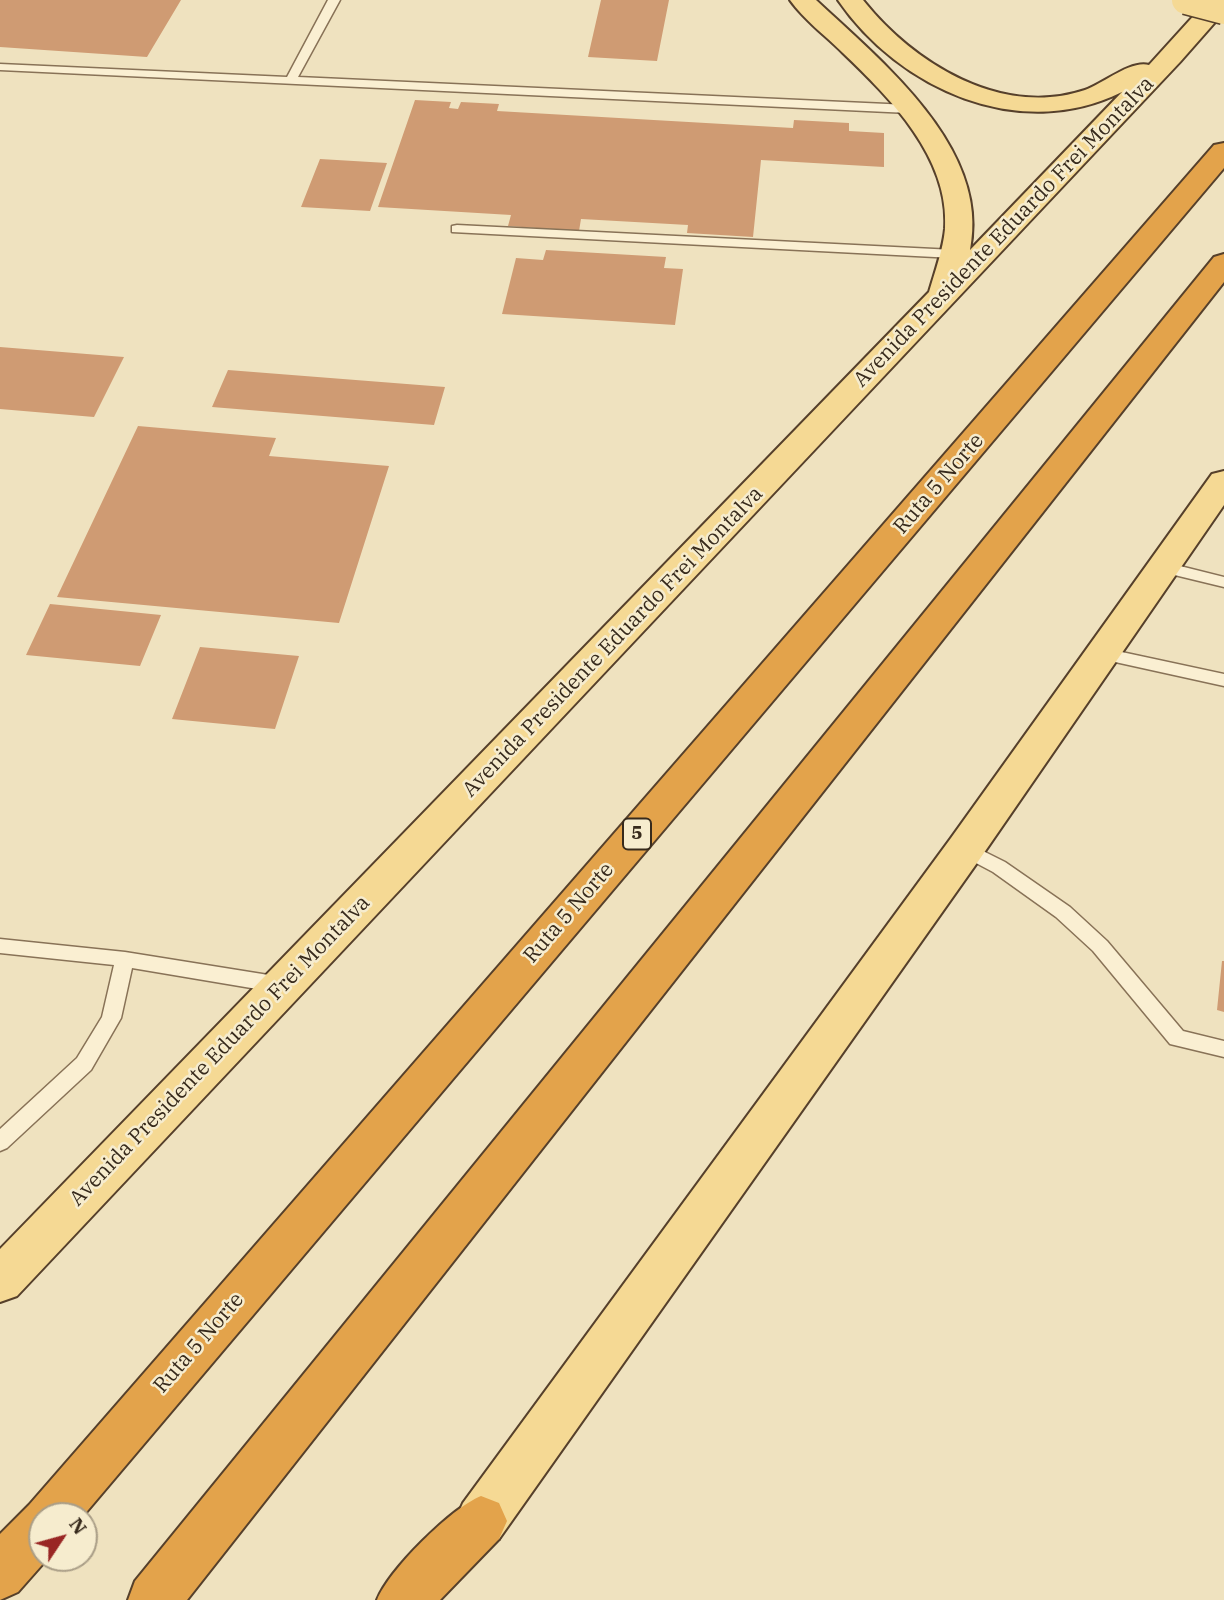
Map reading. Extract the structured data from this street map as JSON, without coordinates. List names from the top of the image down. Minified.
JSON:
{"streets":{"highway":["Ruta 5 Norte","5"],"main road":["Avenida Presidente Eduardo Frei Montalva"]},"north":"top right"}
